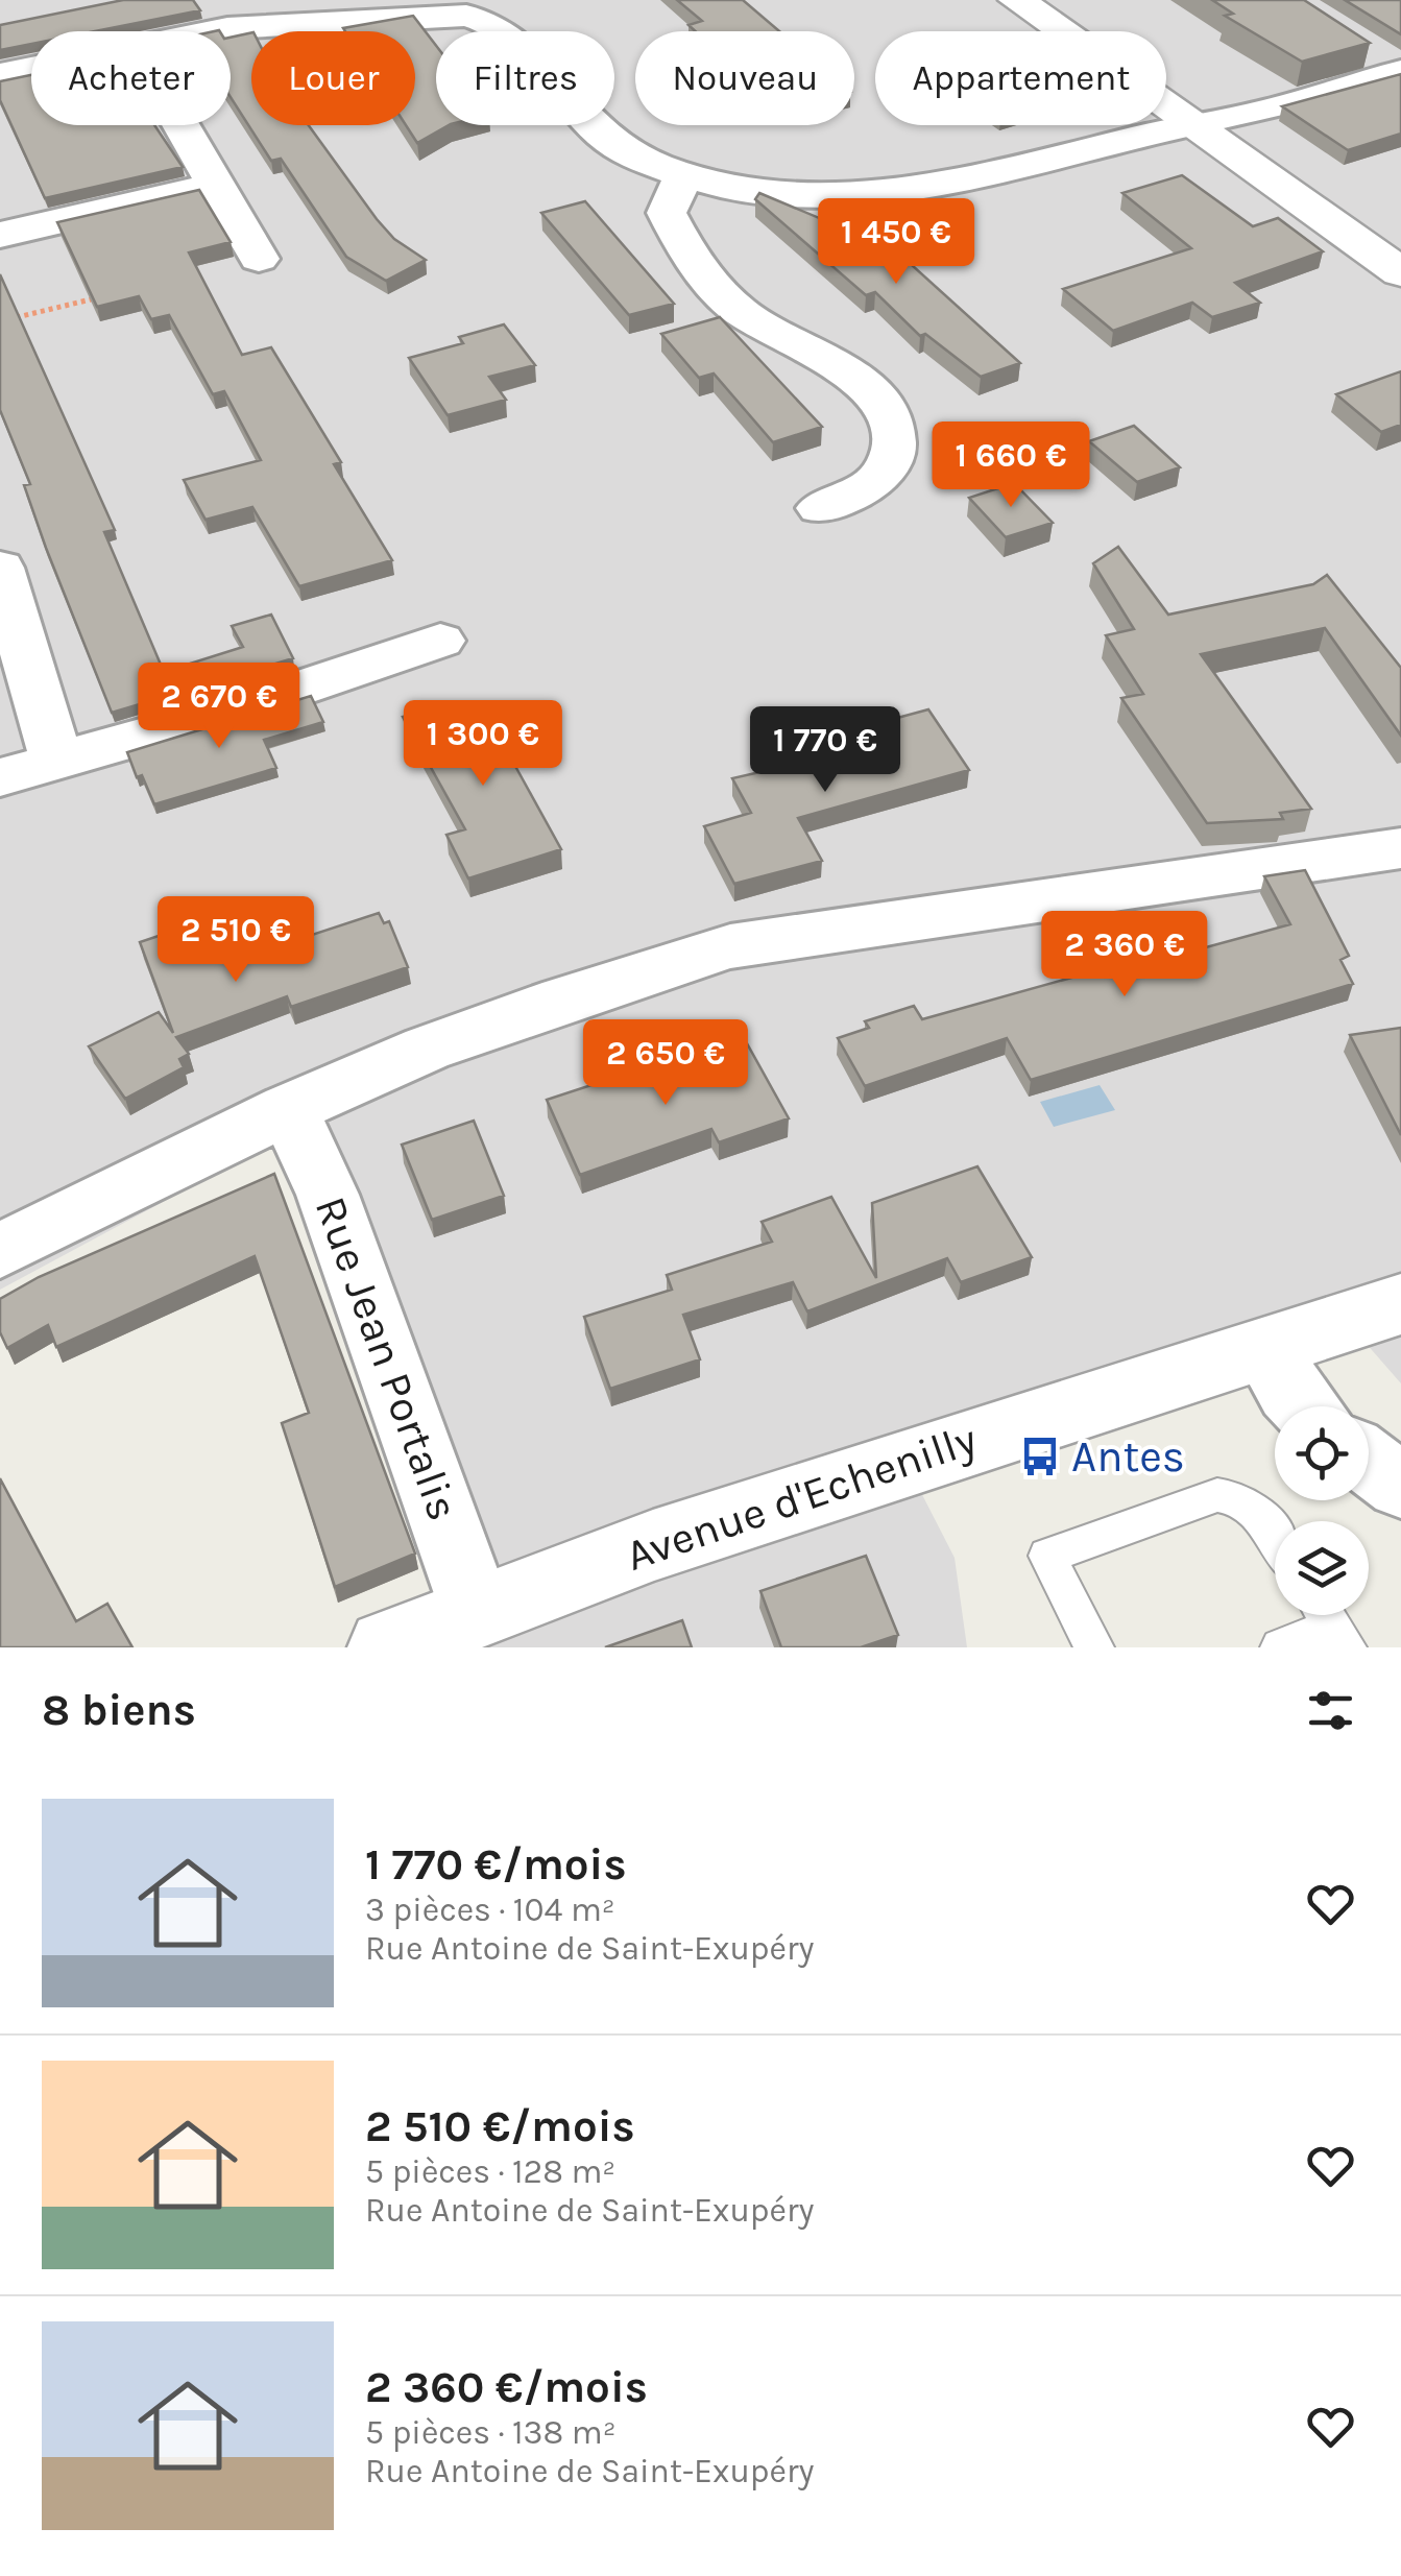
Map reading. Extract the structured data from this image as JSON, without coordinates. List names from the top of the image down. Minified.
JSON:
{"streets":{"street":["Rue Jean Portalis","Avenue d'Echenilly"]},"crossings":[["Rue Jean Portalis","Avenue d'Echenilly"]],"places":{"bus stop":["Antes"]},"page":{"chip":["Acheter","Louer","Filtres","Nouveau","Appartement"],"price":["1 450 €","1 660 €","2 670 €","1 300 €","1 770 €","2 510 €","2 360 €","2 650 €"],"heading":"8 biens","list":[{"name":"1 770 €/mois","note":"3 pièces · 104 m² · Rue Antoine de Saint-Exupéry"},{"name":"2 510 €/mois","note":"5 pièces · 128 m² · Rue Antoine de Saint-Exupéry"},{"name":"2 360 €/mois","note":"5 pièces · 138 m² · Rue Antoine de Saint-Exupéry"}]}}
